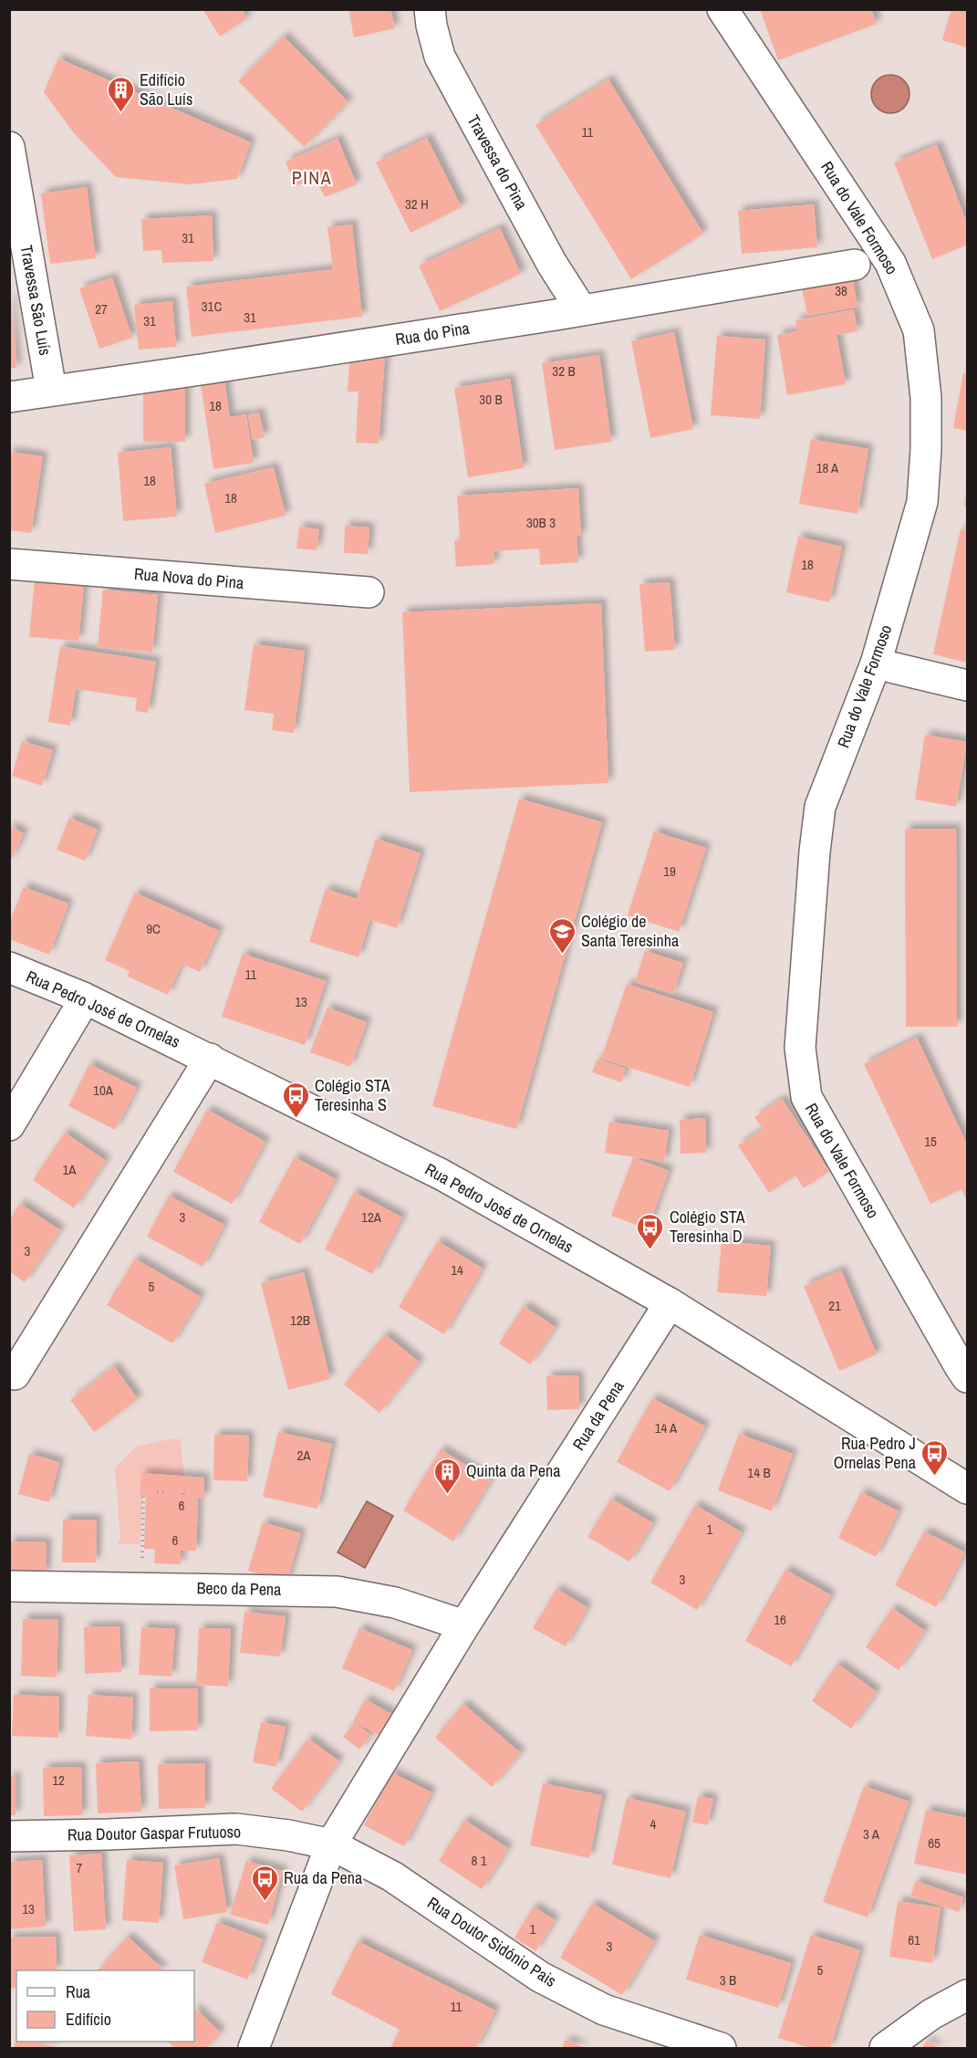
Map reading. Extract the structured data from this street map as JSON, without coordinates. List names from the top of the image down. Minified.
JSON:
{"streets":{"street":["Travessa do Pina","Rua do Vale Formoso","Travessa São Luís","Rua do Pina","Rua Nova do Pina","Rua Pedro José de Ornelas","Rua da Pena","Beco da Pena","Rua Doutor Gaspar Frutuoso","Rua Doutor Sidónio Pais"]},"crossings":[["Travessa do Pina","Rua do Pina"],["Travessa São Luís","Rua do Pina"],["Rua Pedro José de Ornelas","Rua da Pena"],["Rua da Pena","Beco da Pena"],["Rua da Pena","Rua Doutor Gaspar Frutuoso"],["Rua da Pena","Rua Doutor Sidónio Pais"],["Rua Doutor Gaspar Frutuoso","Rua Doutor Sidónio Pais"]],"districts":["PINA"],"places":{"building":["Edifício São Luís","Quinta da Pena"],"school or university":["Colégio de Santa Teresinha"],"bus stop":["Colégio STA Teresinha S","Colégio STA Teresinha D","Rua Pedro J Ornelas Pena","Rua da Pena"]},"house_numbers":["11","32 H","31","38","31C","27","31","31","32 B","30 B","18","18 A","18","18","30B 3","18","19","9C","11","13","10A","15","1A","3","12A","3","14","5","21","12B","14 A","2A","14 B","6","1","6","3","16","12","4","3 A","65","8 1","7","13","1","61","3","5","3 B","11"],"legend":["Rua","Edifício"]}
